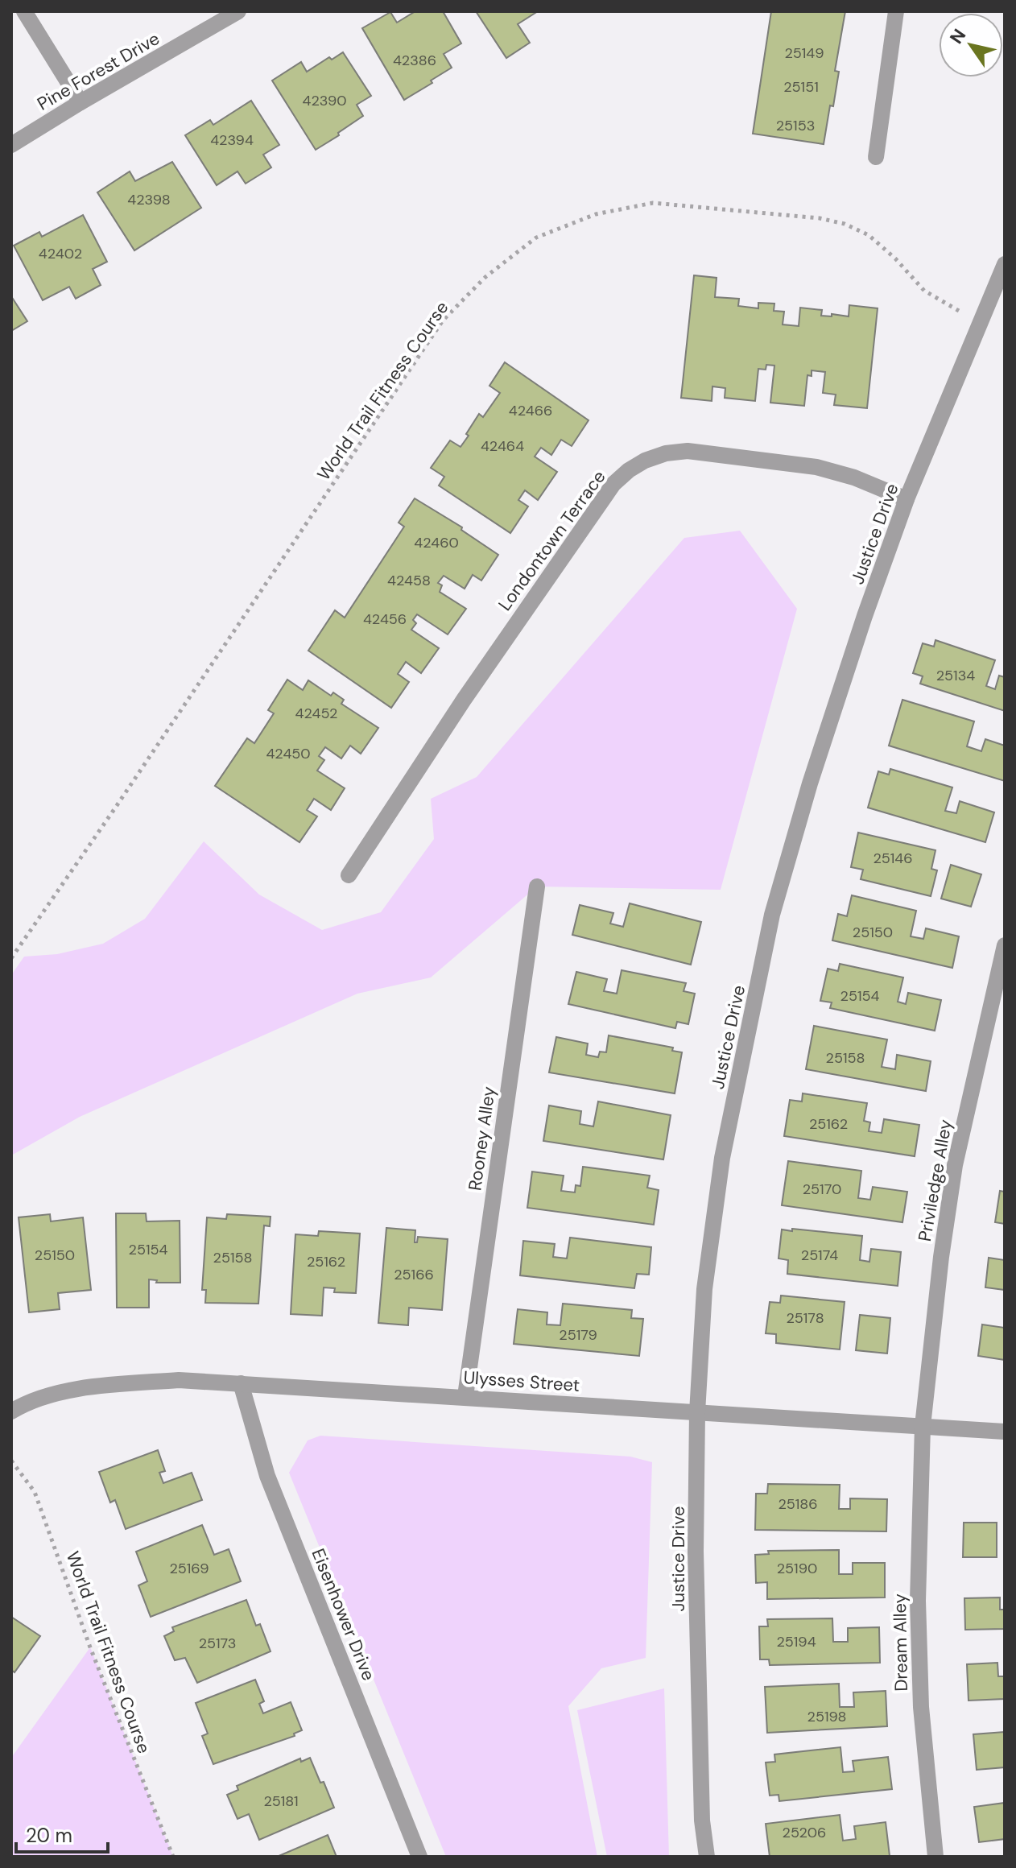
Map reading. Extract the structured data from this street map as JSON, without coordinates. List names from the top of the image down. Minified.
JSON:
{"streets":{"street":["Pine Forest Drive","Justice Drive","Londontown Terrace","Rooney Alley","Priviledge Alley","Ulysses Street","Eisenhower Drive","Dream Alley"],"path":["World Trail Fitness Course"]},"crossings":[["Justice Drive","Londontown Terrace"],["Justice Drive","Ulysses Street"],["Rooney Alley","Ulysses Street"],["Priviledge Alley","Ulysses Street"],["Priviledge Alley","Dream Alley"],["Ulysses Street","Eisenhower Drive"],["Ulysses Street","Dream Alley"]],"house_numbers":["25149","42386","25151","42390","25153","42394","42398","42402","42466","42464","42460","42458","42456","25134","42452","42450","25146","25150","25154","25158","25162","25170","25154","25150","25174","25158","25162","25166","25178","25179","25186","25169","25190","25194","25173","25198","25181","25206"],"scale_bar":"20 m","north":"top left"}
